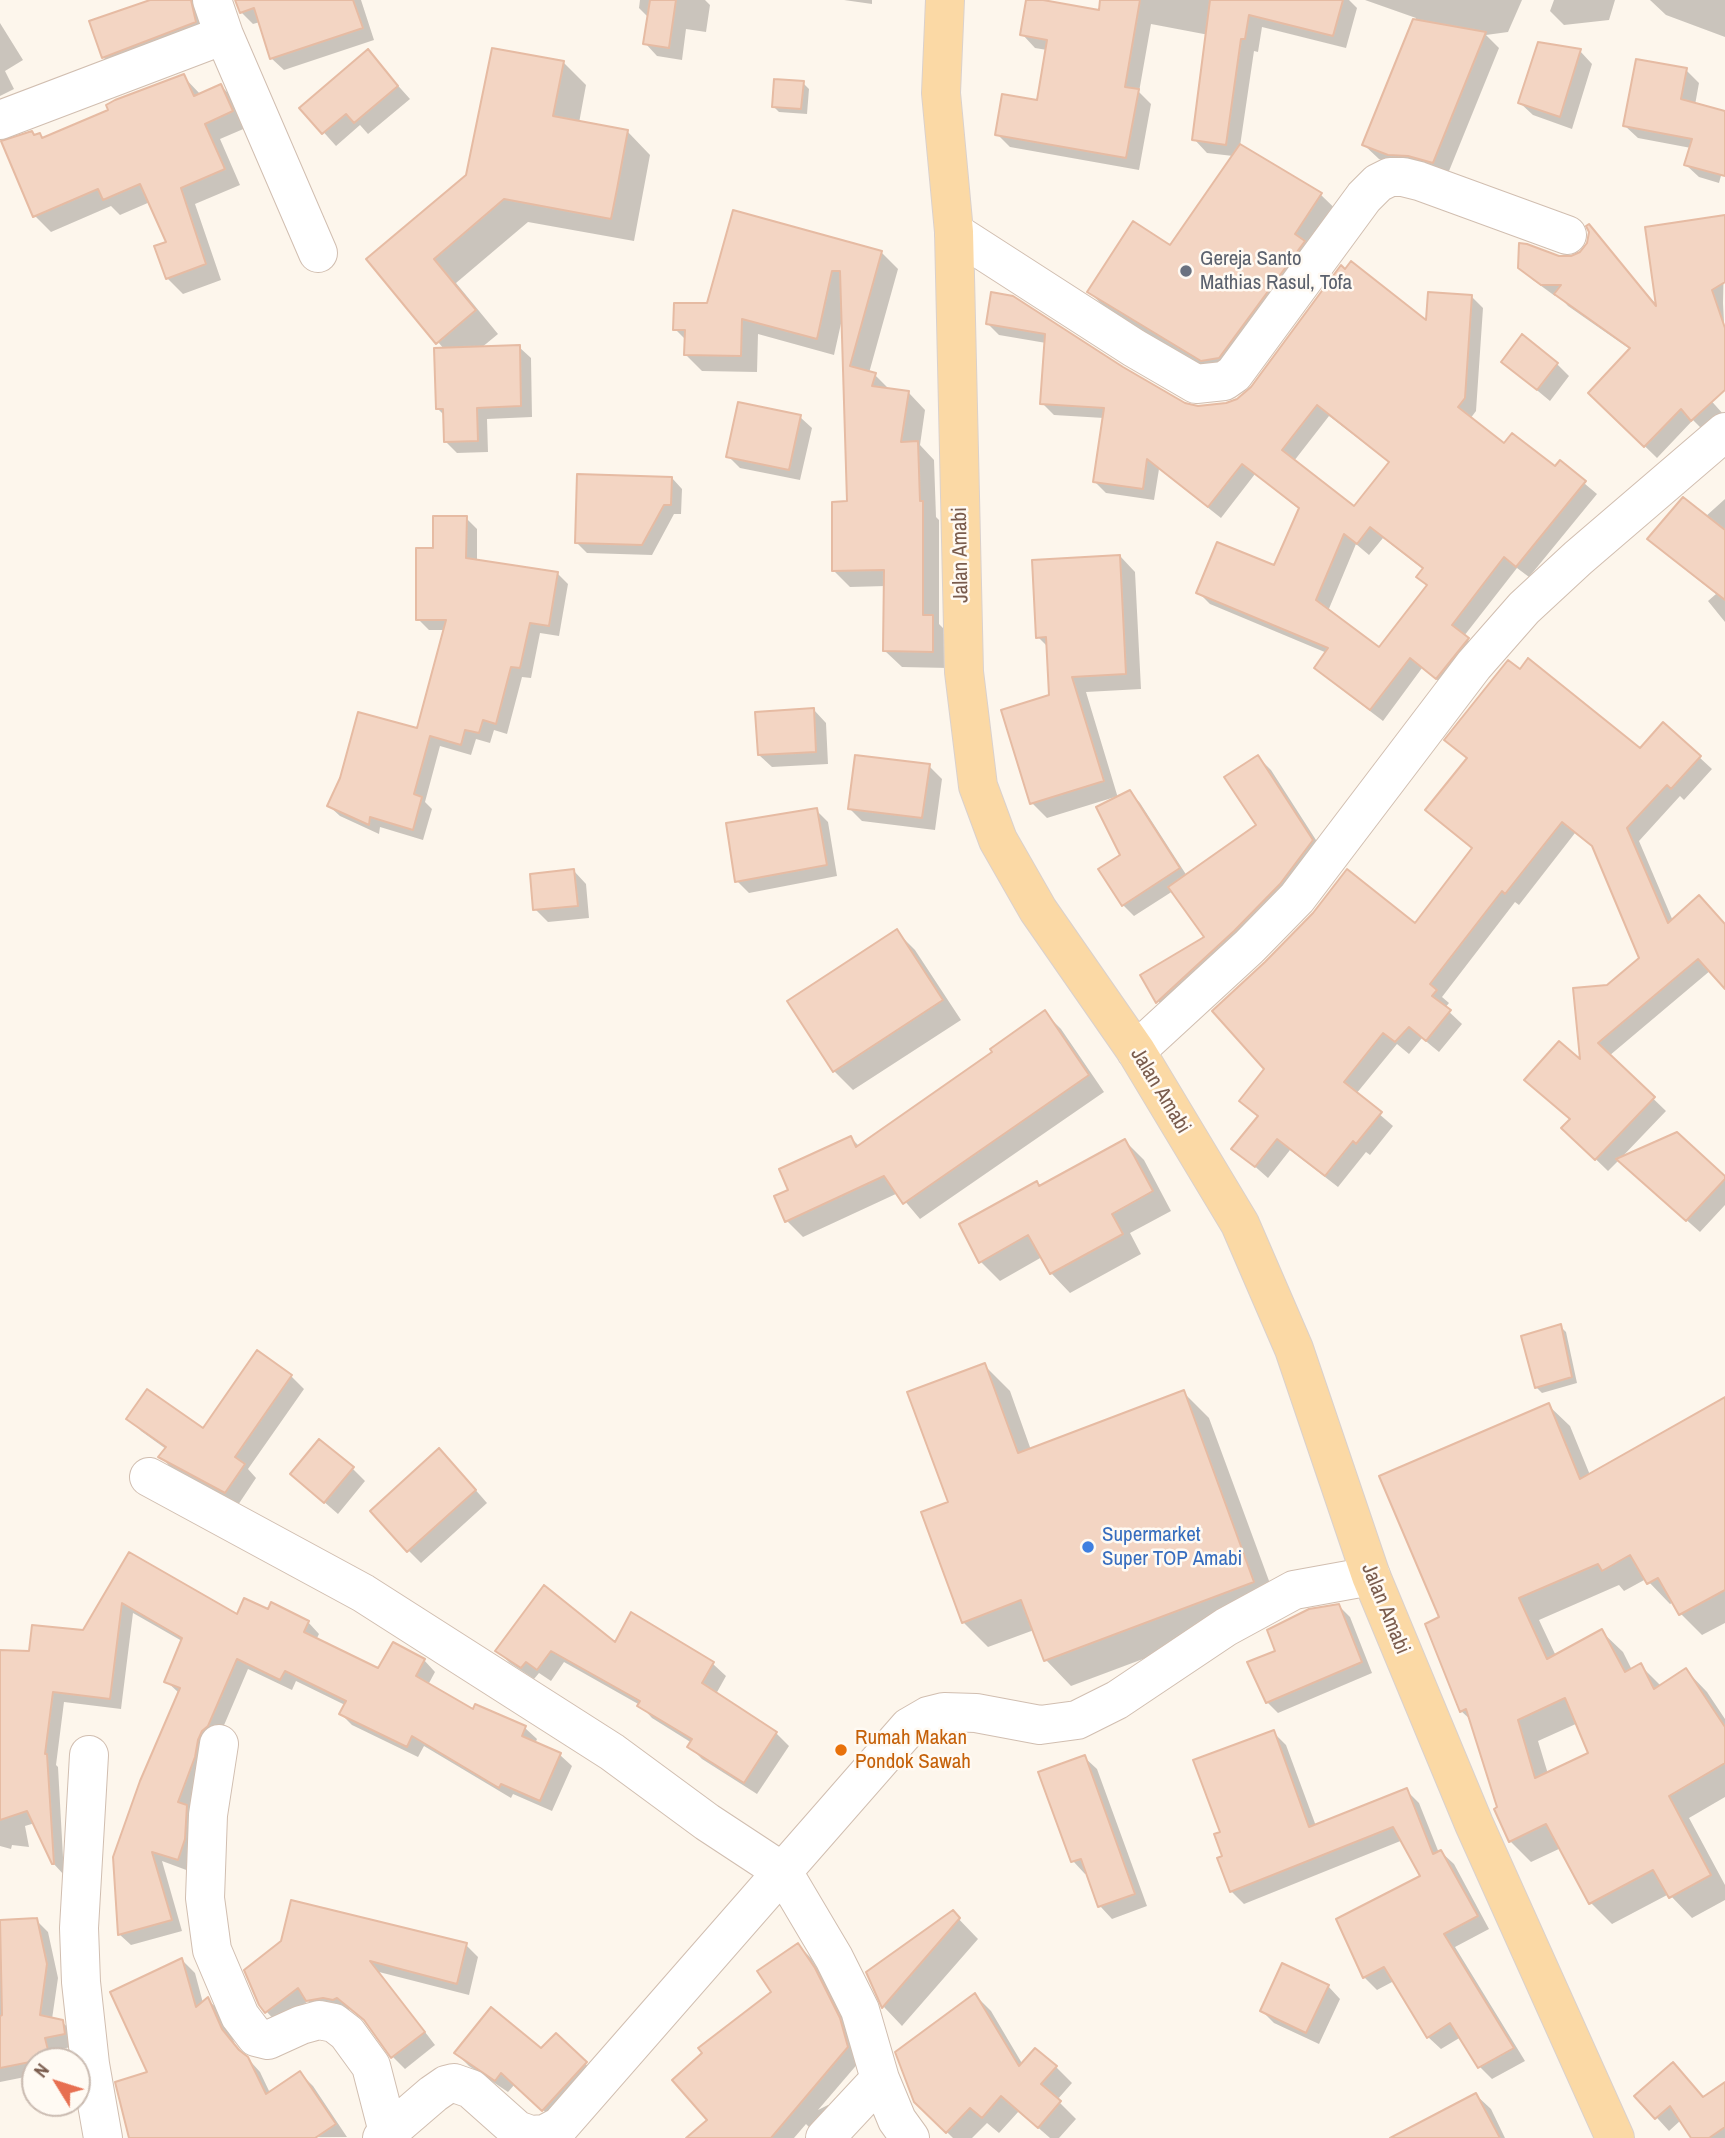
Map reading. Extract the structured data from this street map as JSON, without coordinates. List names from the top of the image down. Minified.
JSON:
{"streets":{"main road":["Jalan Amabi"]},"places":["Gereja Santo Mathias Rasul, Tofa","Supermarket Super TOP Amabi","Rumah Makan Pondok Sawah"],"north":"top left"}
